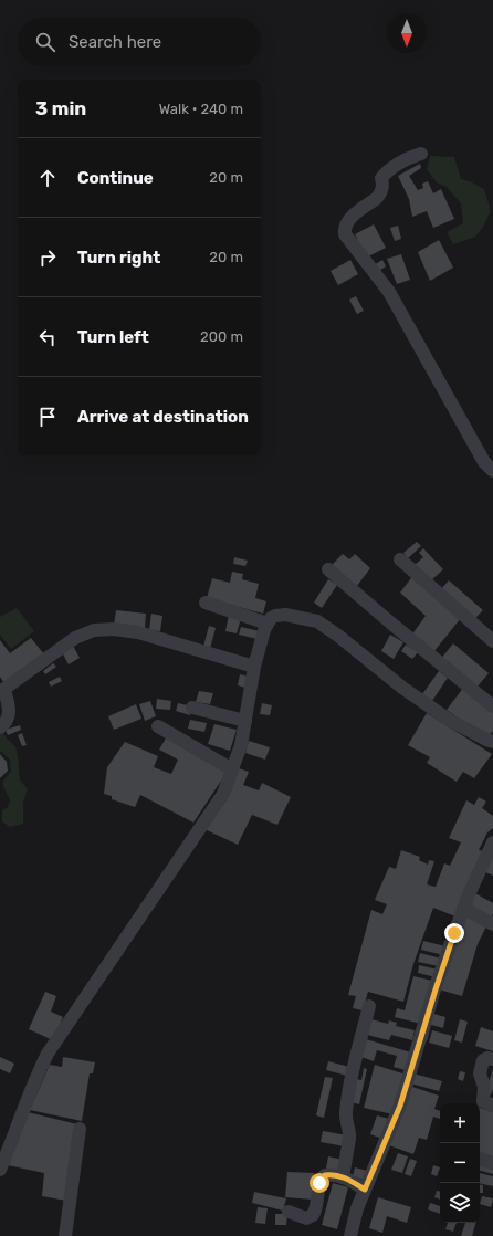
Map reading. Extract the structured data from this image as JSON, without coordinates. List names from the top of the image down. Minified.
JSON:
{"north":"bottom","page":{"search":"Search here","heading":["3 min","Walk · 240 m"],"list":[["Continue","20 m"],["Turn right","20 m"],["Turn left","200 m"],"Arrive at destination"],"map_buttons":["+","−"]}}
